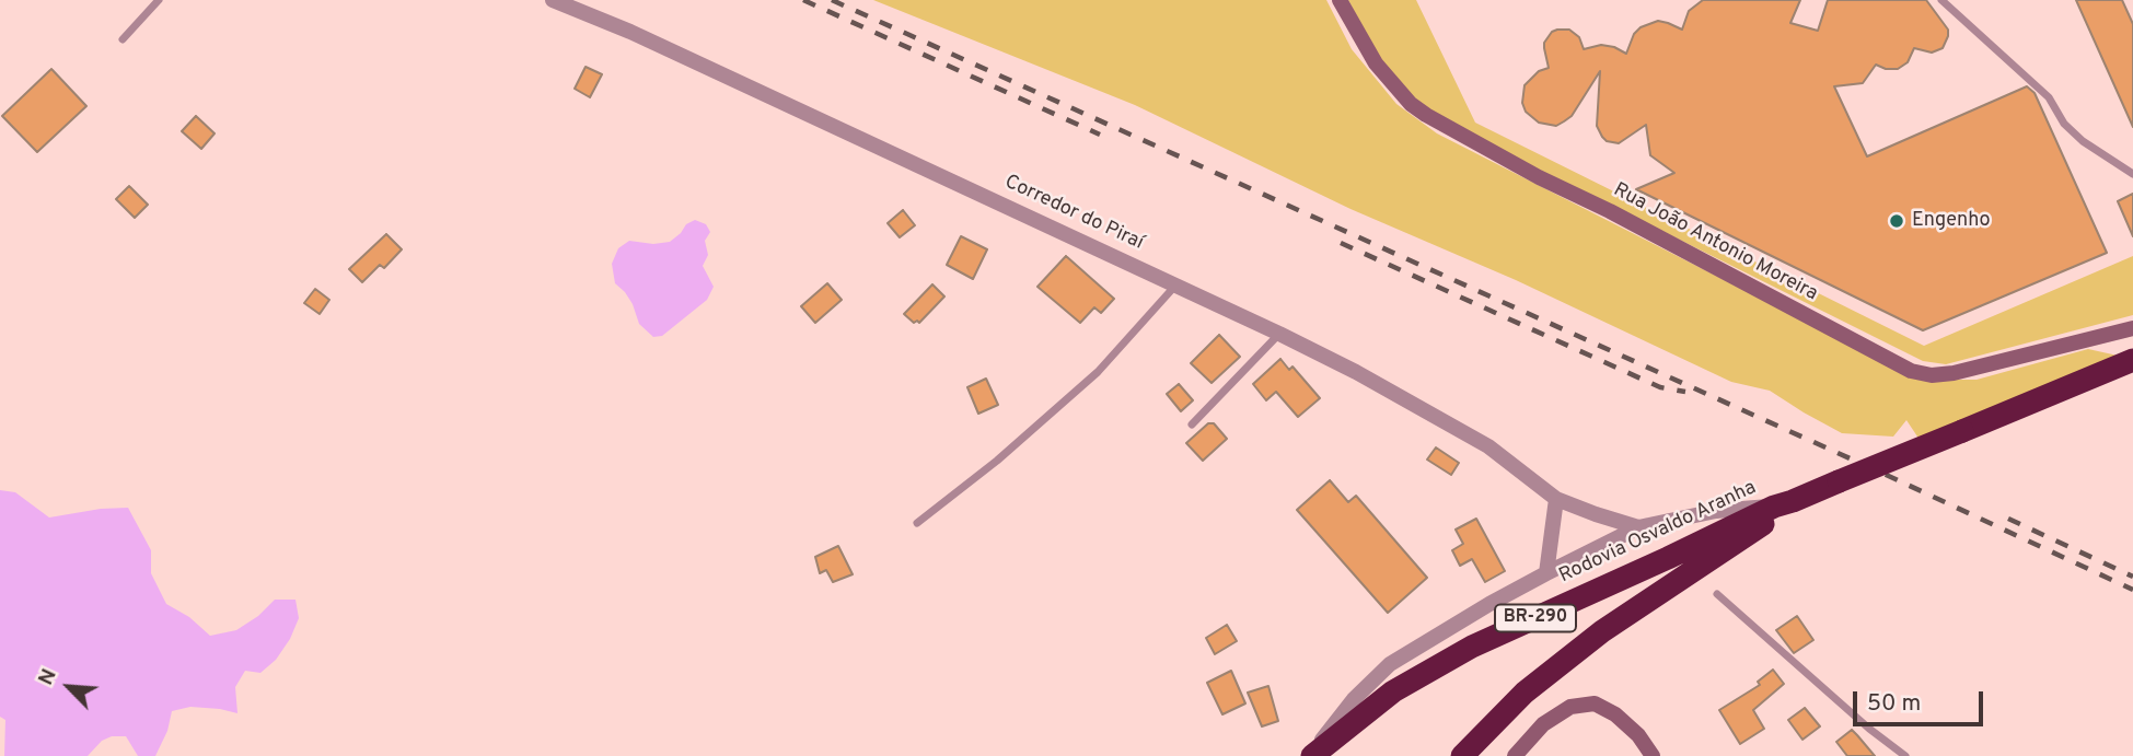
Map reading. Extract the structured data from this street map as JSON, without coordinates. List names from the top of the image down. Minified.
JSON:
{"streets":{"highway":["Rodovia Osvaldo Aranha","BR-290"],"main road":["Rua João Antonio Moreira"],"street":["Corredor do Piraí"]},"places":["Engenho"],"scale_bar":"50 m","north":"top left"}
